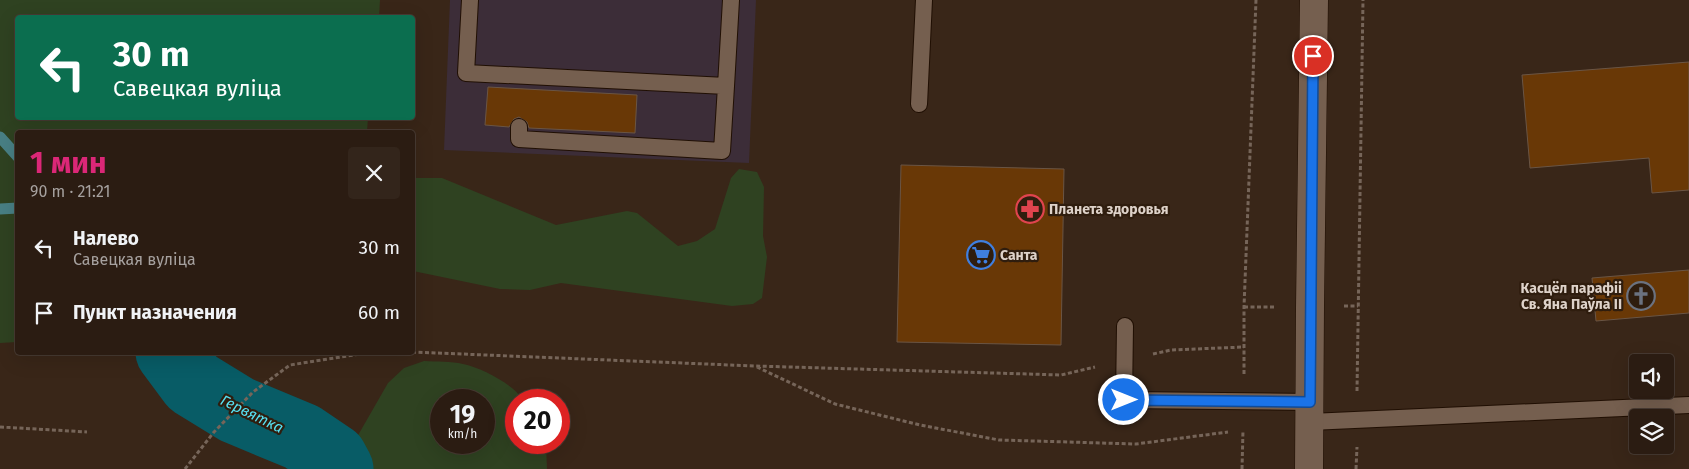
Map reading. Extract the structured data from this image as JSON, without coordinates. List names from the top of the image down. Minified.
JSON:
{"water":["Гервятка"],"places":{"pharmacy":["Планета здоровья"],"supermarket":["Санта"],"church":["Касцёл парафіі Св. Яна Паўла II"]},"page":{"turn":["30 m","Савецкая вуліца"],"heading":["1 мин","90 m · 21:21"],"list":[{"name":"Налево","note":"Савецкая вуліца","value":"30 m"},{"name":"Пункт назначения","value":"60 m"}],"speed":"19 km/h","limit":"20"}}
